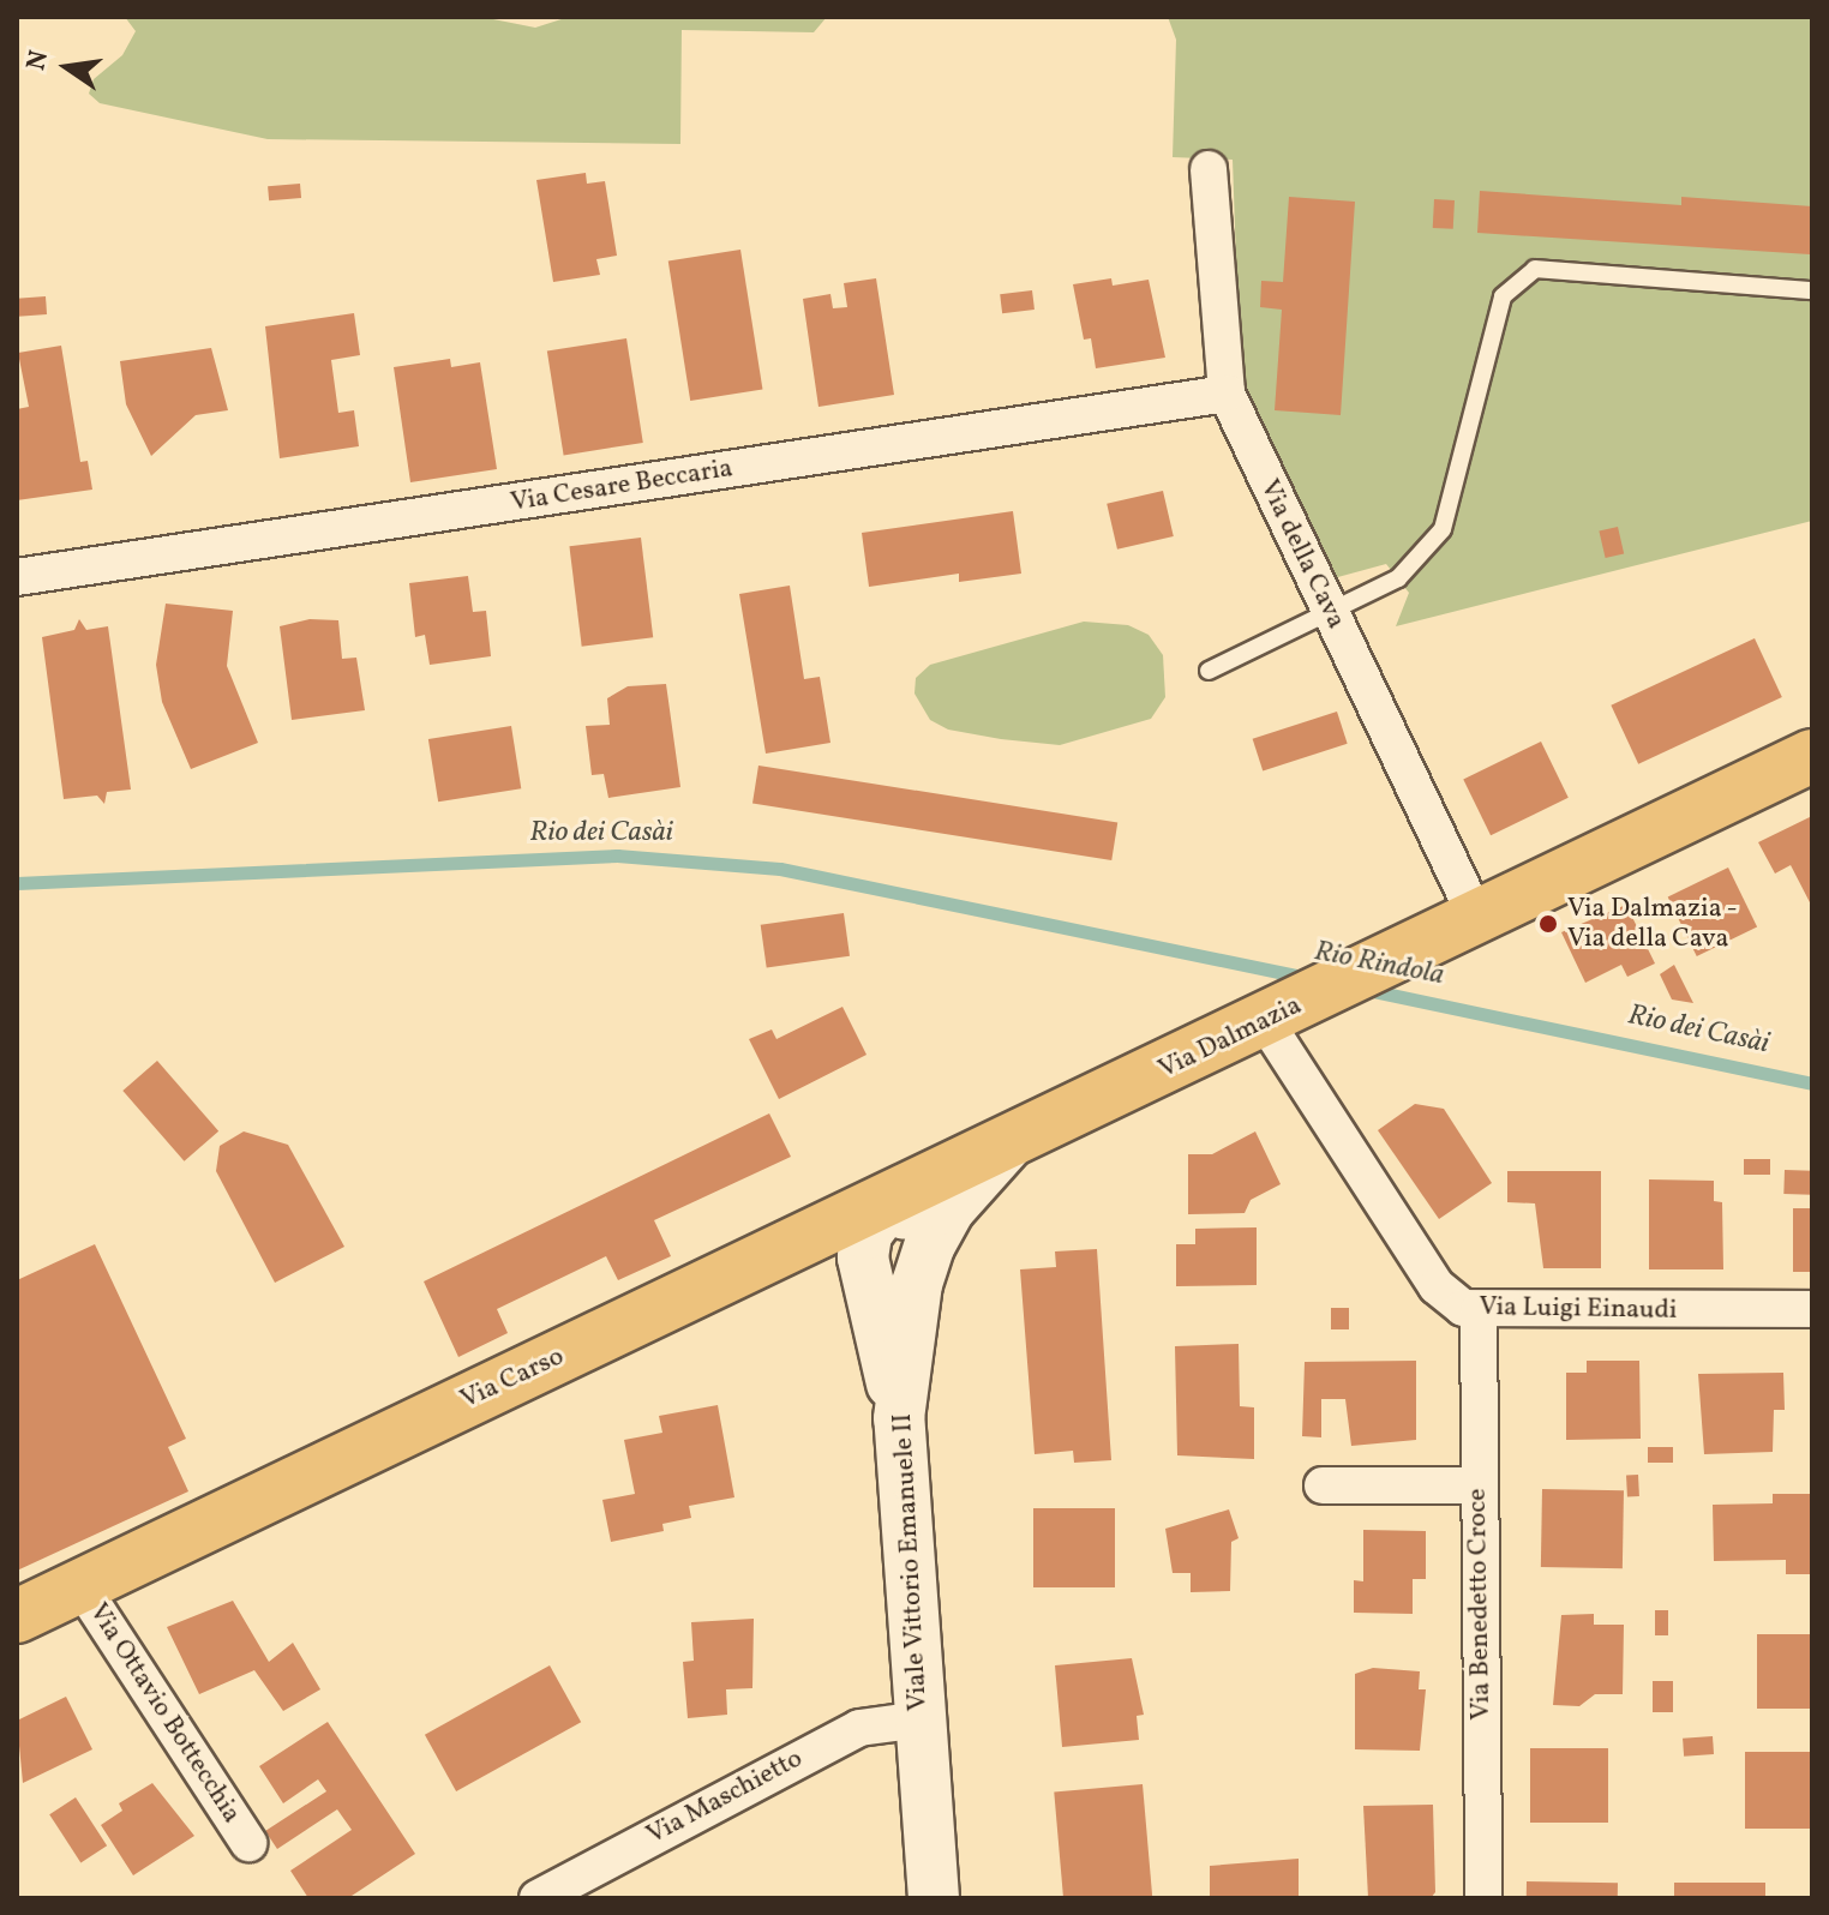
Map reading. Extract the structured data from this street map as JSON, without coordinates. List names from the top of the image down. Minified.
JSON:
{"streets":{"main road":["Via Dalmazia","Via Carso","Viale Vittorio Emanuele II"],"street":["Via Cesare Beccaria","Via della Cava","Via Luigi Einaudi","Via Benedetto Croce","Via Ottavio Bottecchia","Via Maschietto"]},"crossings":[["Via Cesare Beccaria","Via della Cava"],["Via della Cava","Via Dalmazia"],["Via Dalmazia","Via Luigi Einaudi"],["Via Dalmazia","Via Carso"],["Via Dalmazia","Viale Vittorio Emanuele II"],["Via Luigi Einaudi","Via Benedetto Croce"],["Via Carso","Viale Vittorio Emanuele II"],["Via Carso","Via Ottavio Bottecchia"],["Viale Vittorio Emanuele II","Via Maschietto"]],"water":["Rio dei Casài","Rio Rindola"],"places":["Via Dalmazia - Via della Cava"],"north":"left"}
